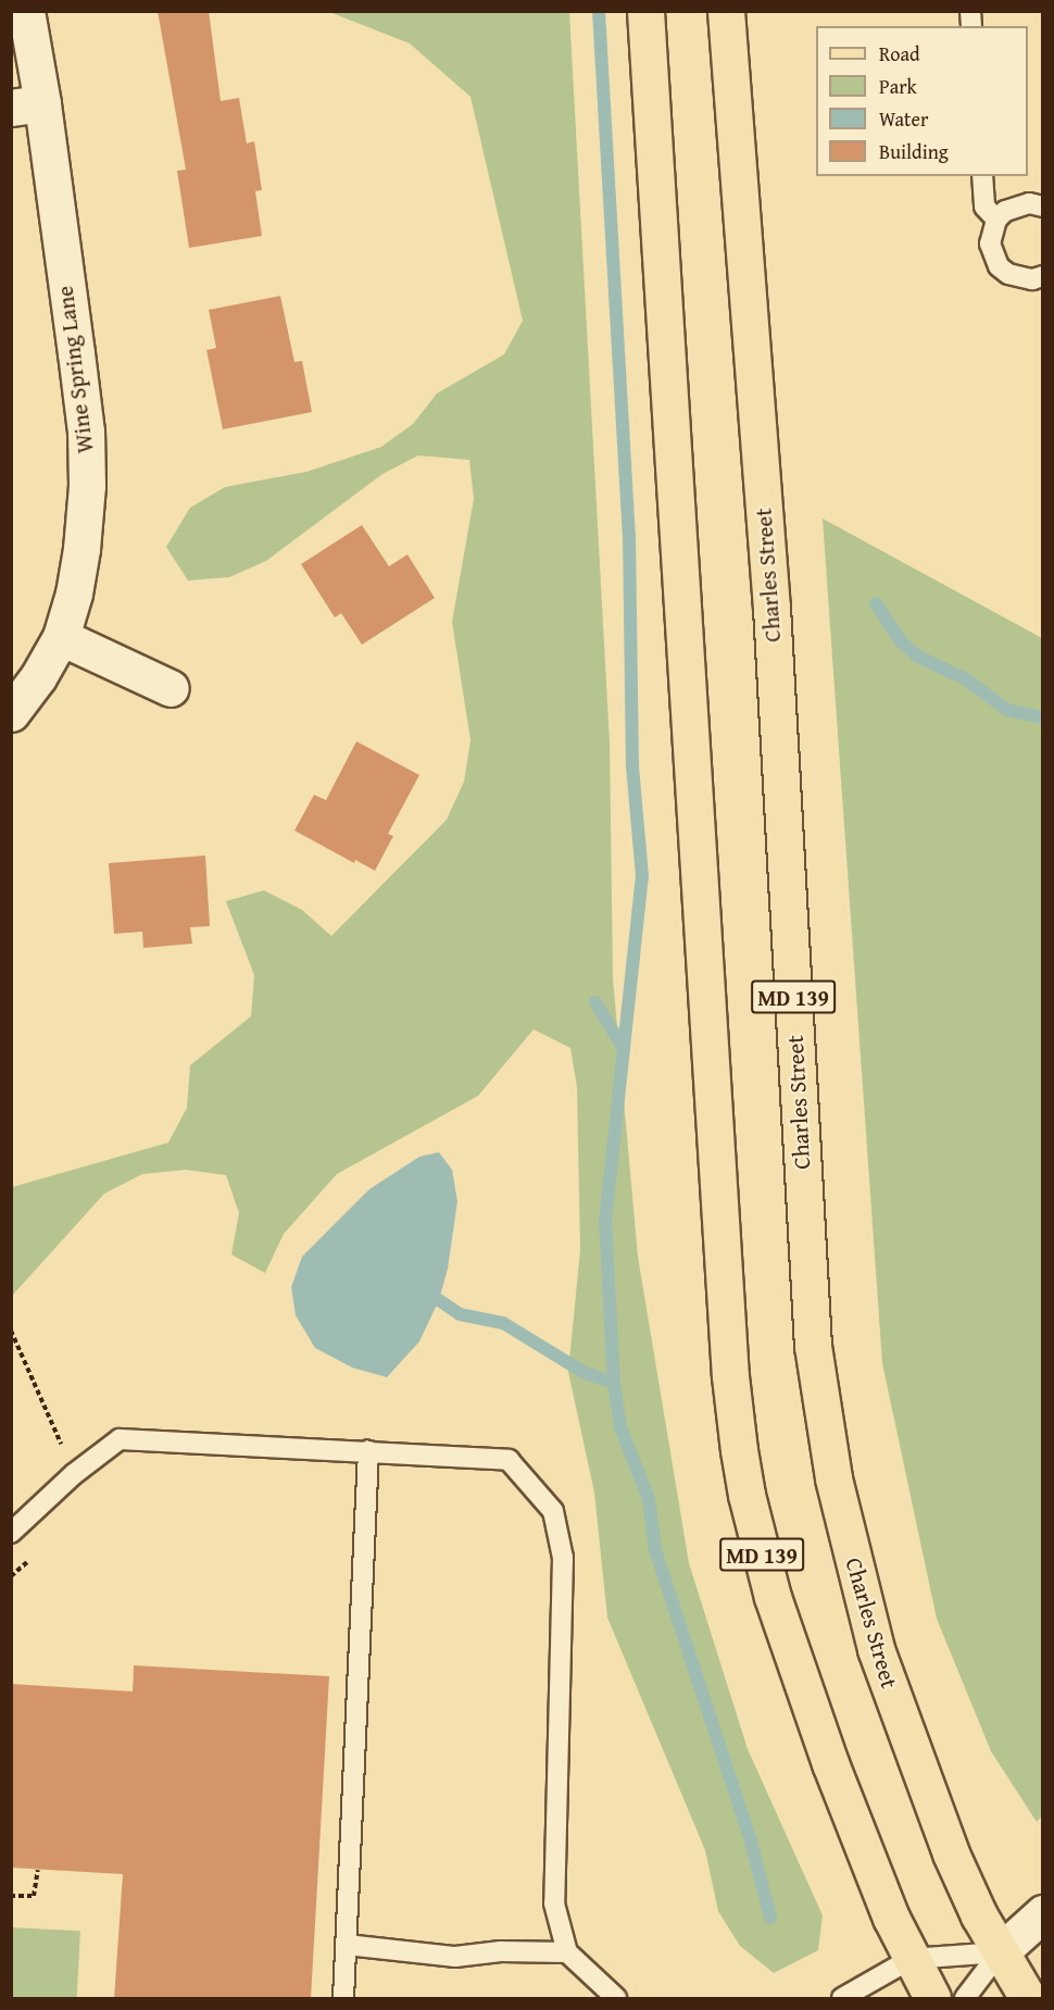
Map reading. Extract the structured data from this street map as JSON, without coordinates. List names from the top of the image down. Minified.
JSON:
{"streets":{"main road":["Charles Street","MD 139"],"street":["Wine Spring Lane"]},"legend":["Road","Park","Water","Building"]}
